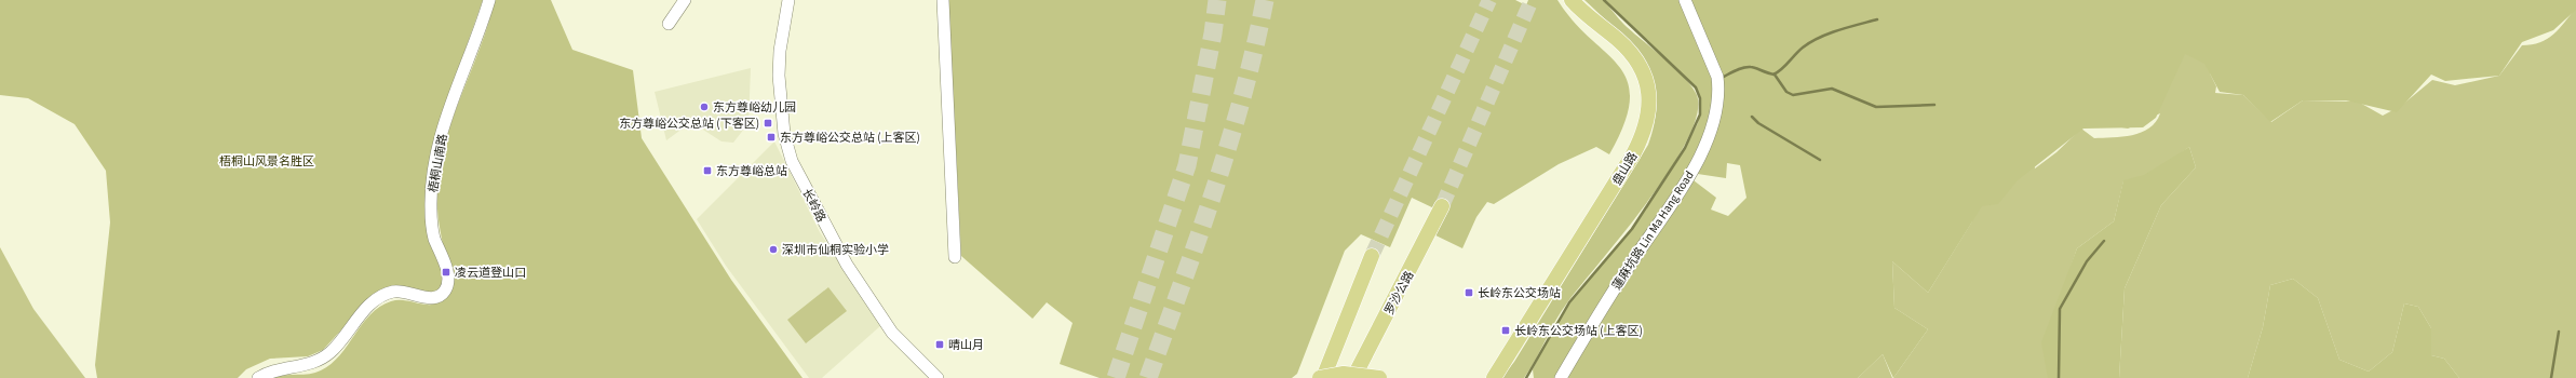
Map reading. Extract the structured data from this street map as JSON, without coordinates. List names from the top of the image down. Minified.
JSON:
{"streets":{"main road":["盘山路","罗沙公路"],"street":["梧桐山南路","长岭路","蓮麻坑路 Lin Ma Hang Road"]},"parks":["梧桐山风景名胜区"],"places":{"other":["东方尊峪幼儿园","深圳市仙桐实验小学"],"transit":["东方尊峪公交总站 (下客区)","东方尊峪公交总站 (上客区)","东方尊峪总站","凌云道登山口","长岭东公交场站","长岭东公交场站 (上客区)","晴山月"]}}
